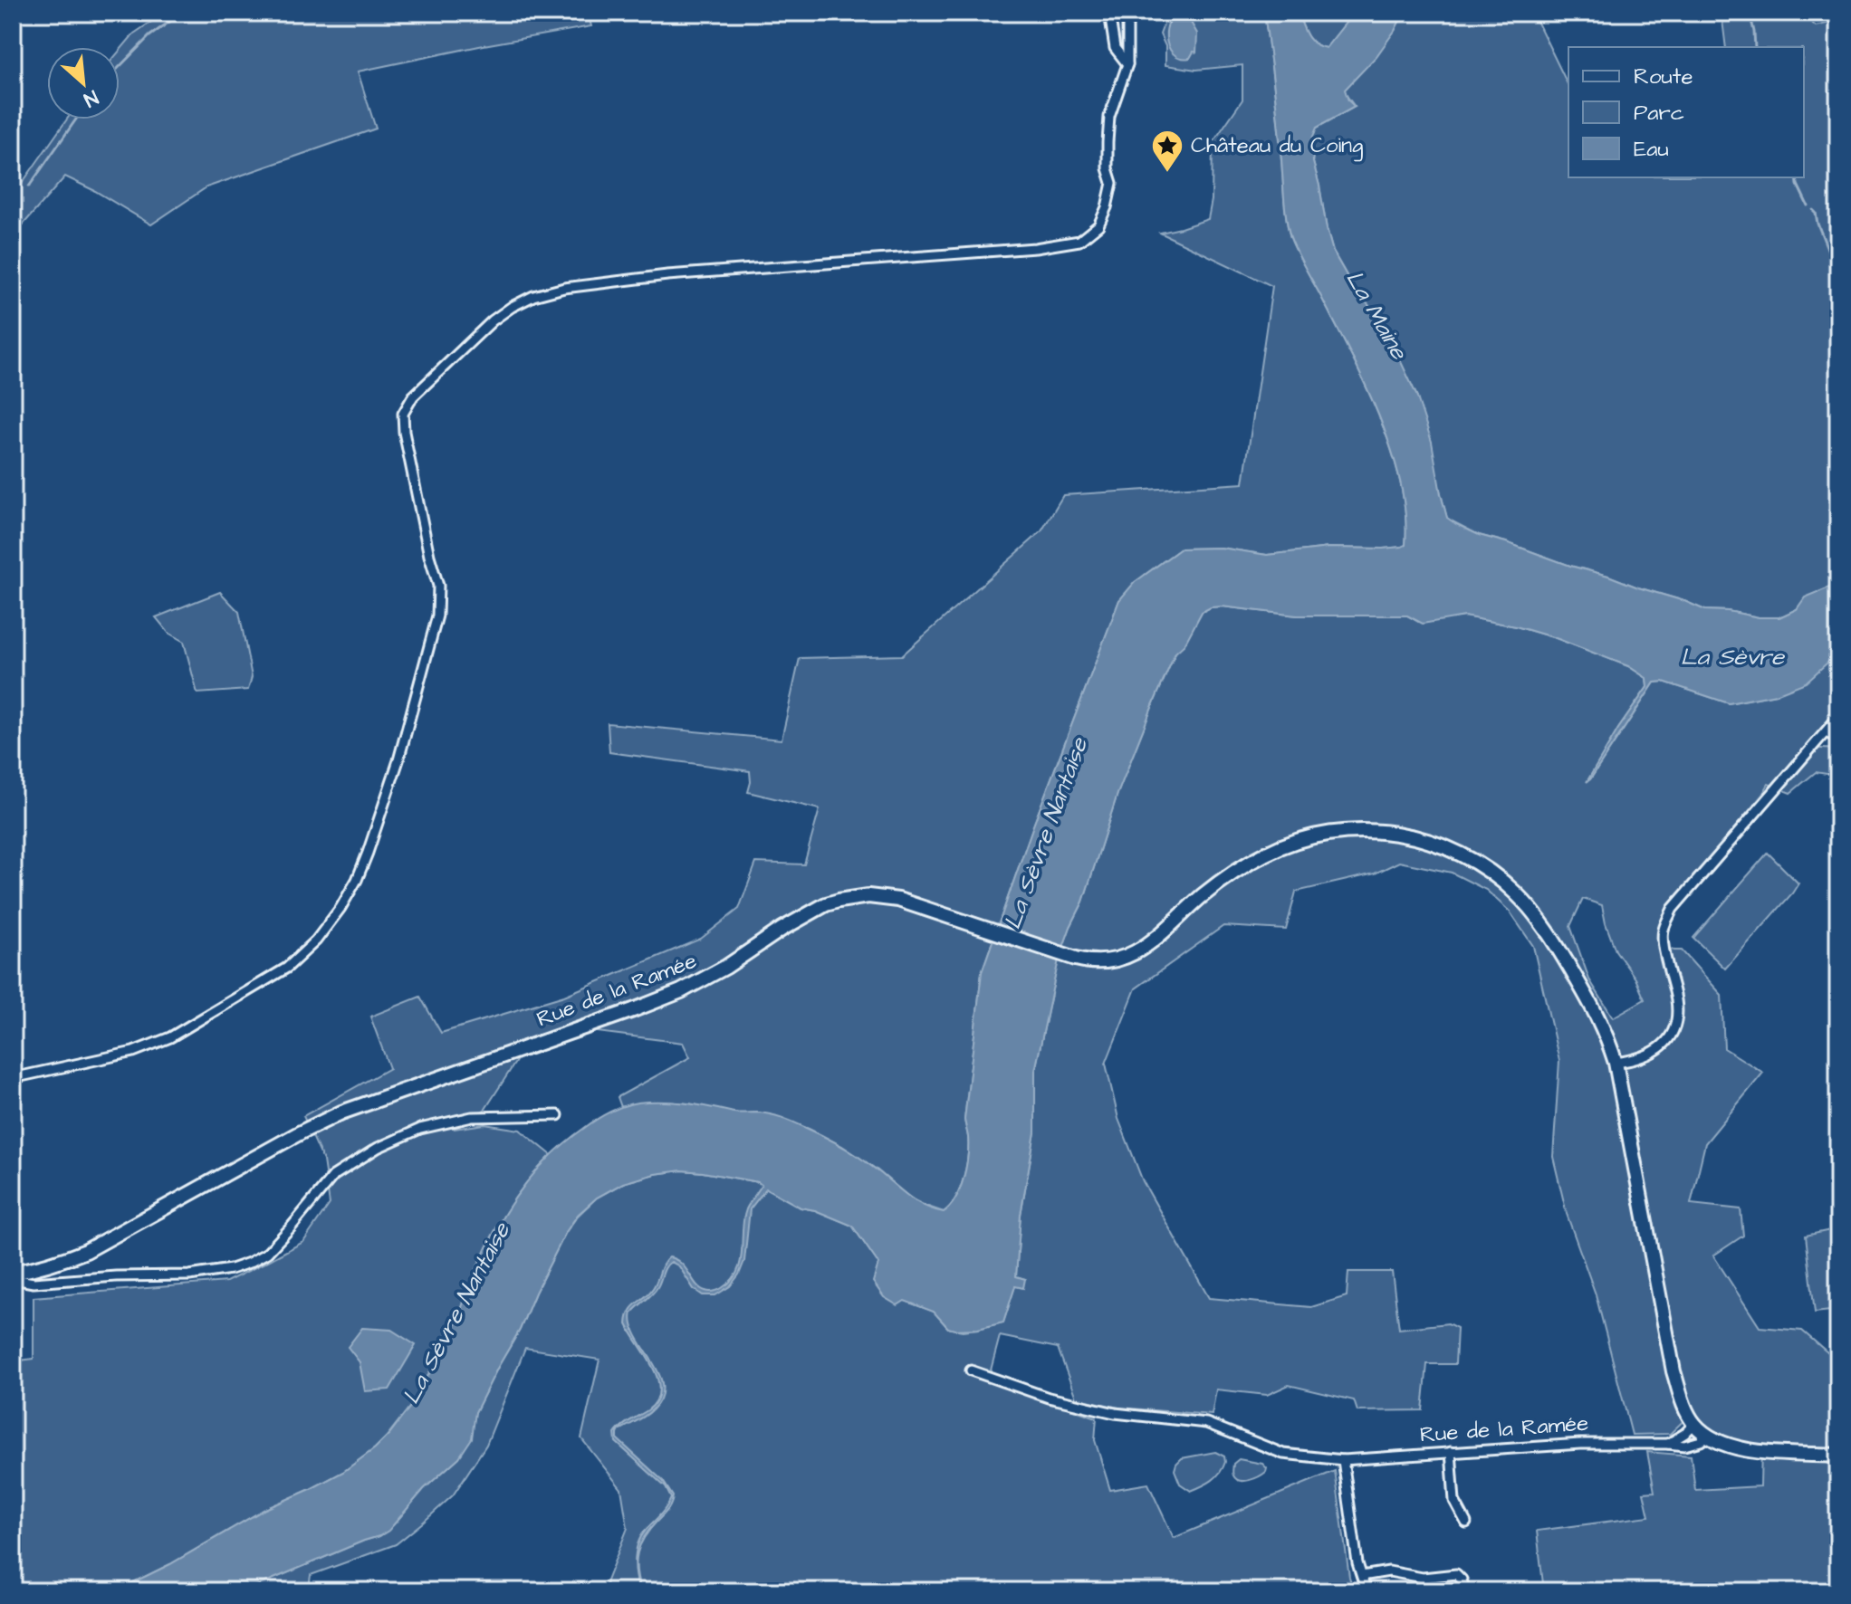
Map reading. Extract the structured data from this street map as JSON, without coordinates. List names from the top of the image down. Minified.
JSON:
{"streets":{"main road":["Rue de la Ramée"]},"water":["La Maine","La Sèvre","La Sèvre Nantaise"],"places":{"place":["Château du Coing"]},"legend":["Route","Parc","Eau"],"north":"bottom right"}
